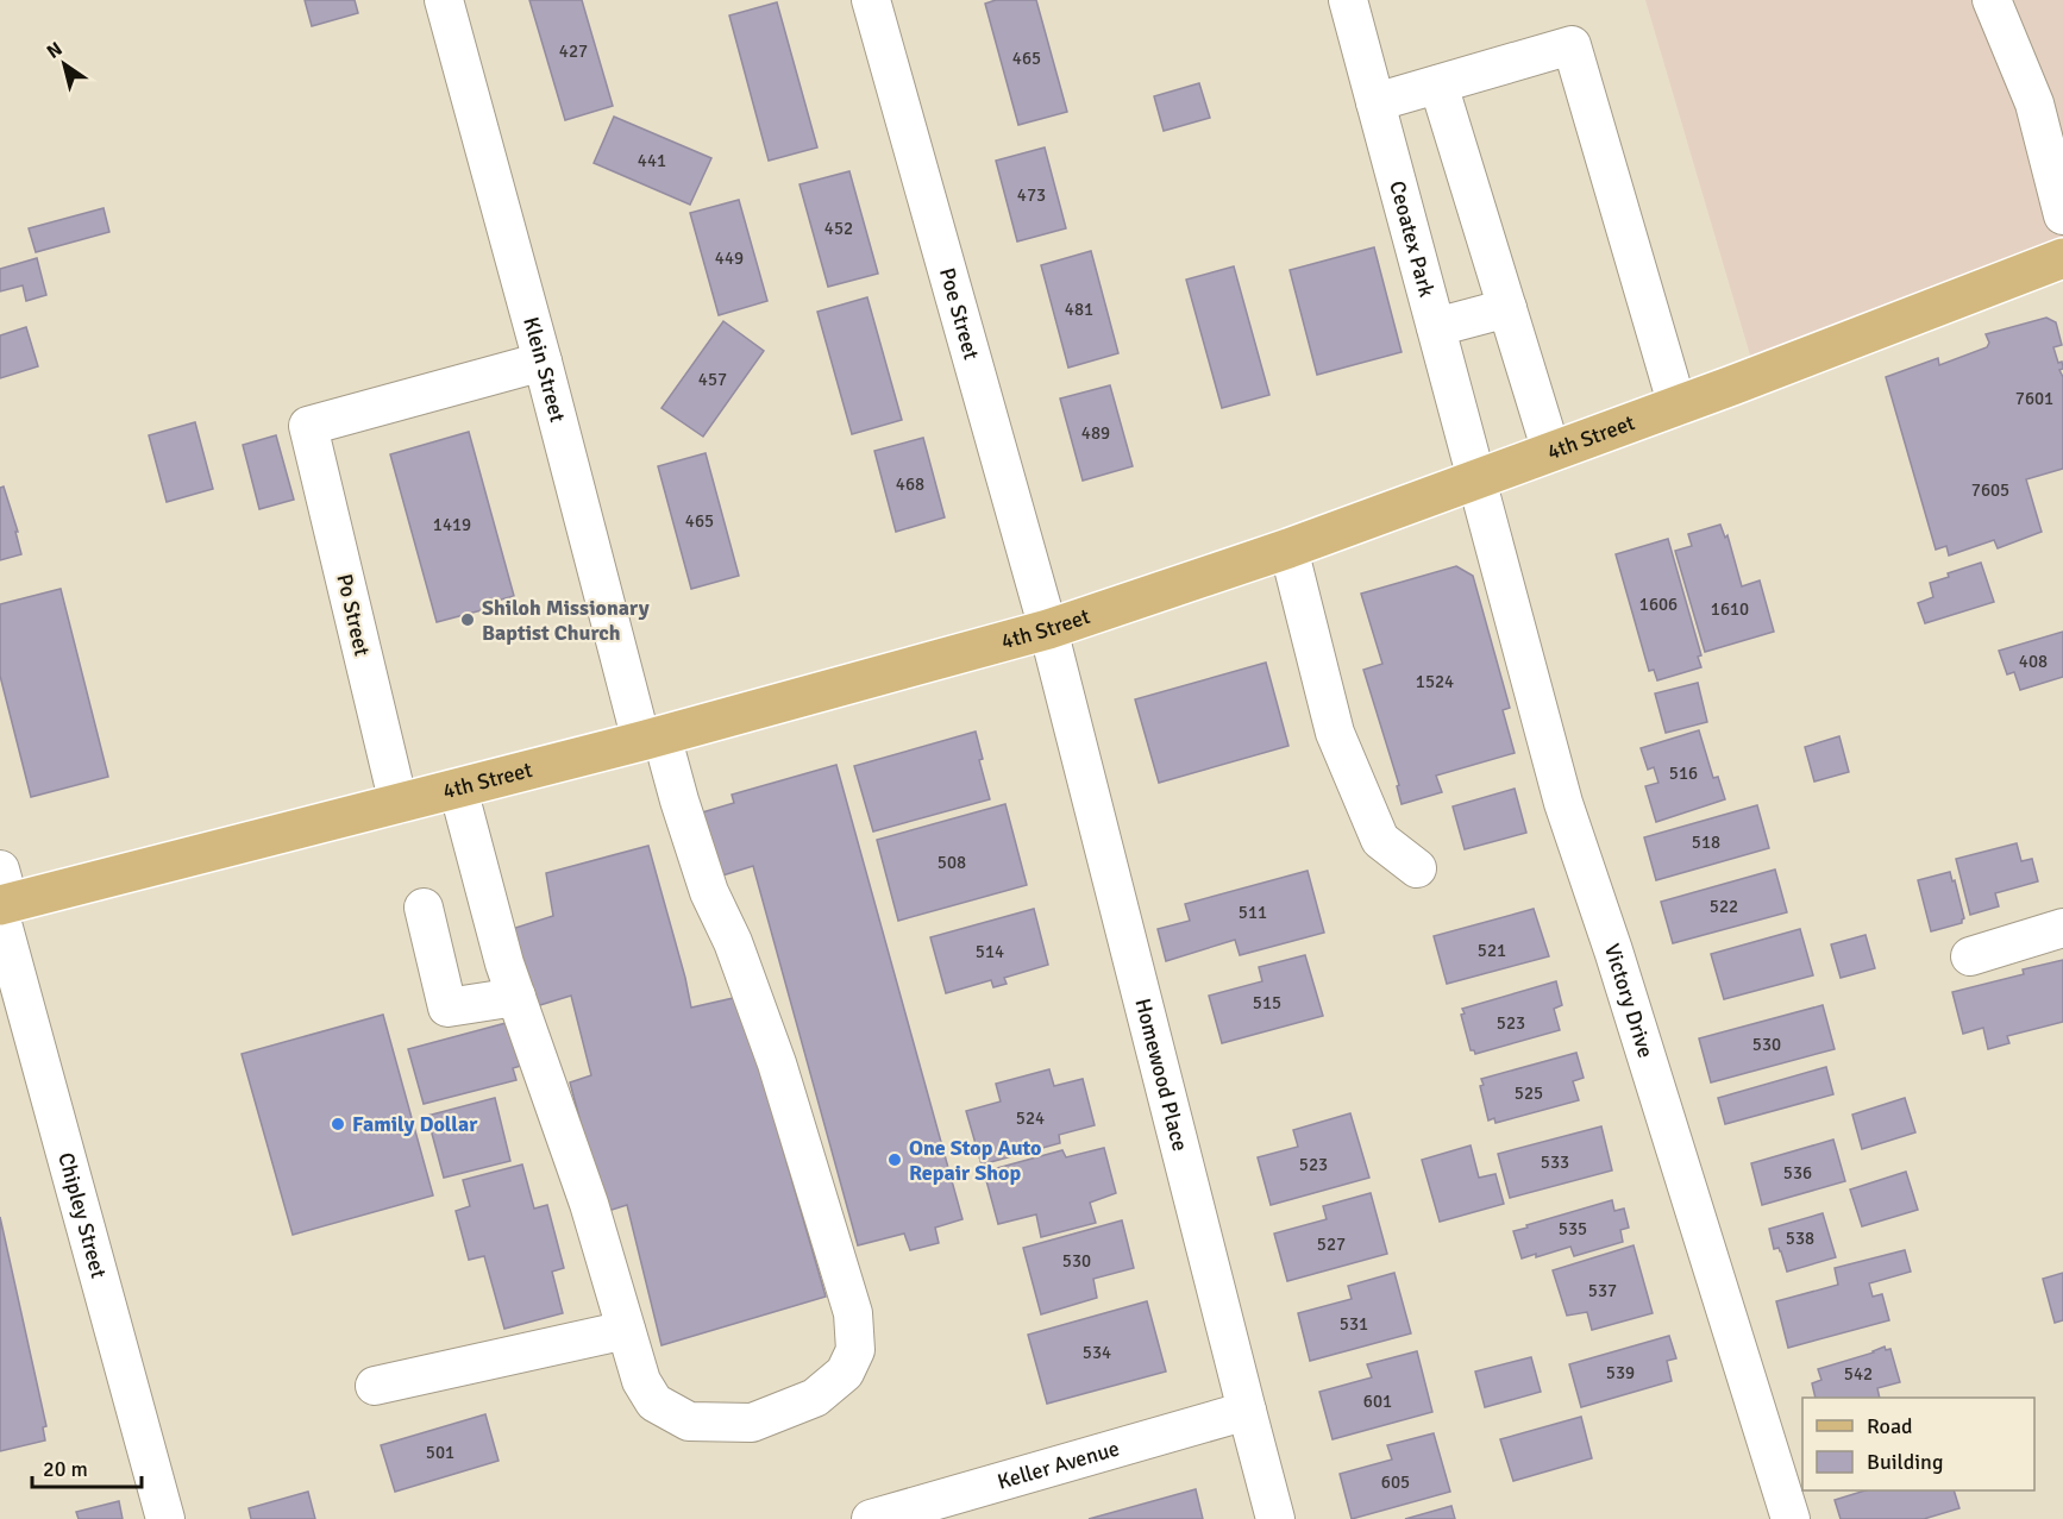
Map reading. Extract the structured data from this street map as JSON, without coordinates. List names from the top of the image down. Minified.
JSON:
{"streets":{"main road":["4th Street"],"street":["Ceoatex Park","Poe Street","Klein Street","Po Street","Victory Drive","Homewood Place","Chipley Street","Keller Avenue"]},"crossings":[["Ceoatex Park","4th Street"],["Ceoatex Park","Victory Drive"],["Poe Street","4th Street"],["Poe Street","Homewood Place"],["Klein Street","4th Street"],["Klein Street","Po Street"],["4th Street","Po Street"],["4th Street","Victory Drive"],["4th Street","Homewood Place"],["4th Street","Chipley Street"],["Homewood Place","Keller Avenue"]],"places":["Shiloh Missionary Baptist Church","Family Dollar","One Stop Auto Repair Shop"],"house_numbers":["427","465","441","473","452","449","481","457","7601","489","468","7605","465","1419","1606","1610","408","1524","516","518","508","522","511","521","514","515","523","530","525","524","533","523","536","535","538","527","530","537","531","534","539","542","601","501","605"],"legend":["Road","Building"],"scale_bar":"20 m","north":"top left"}
